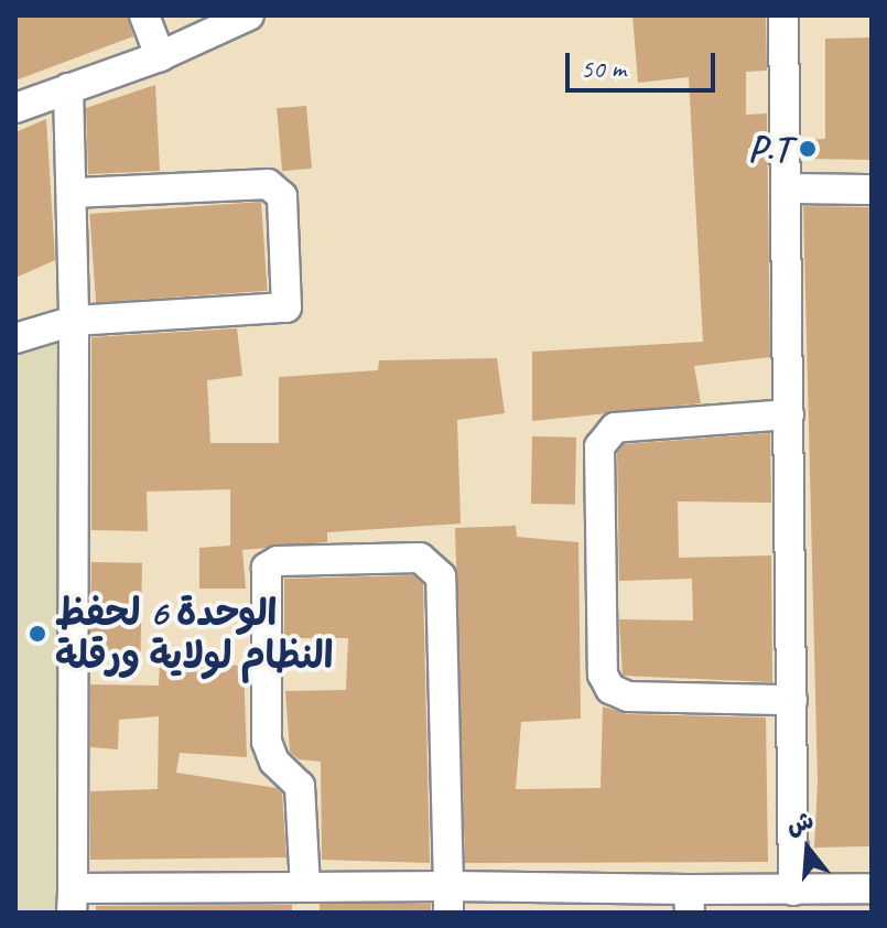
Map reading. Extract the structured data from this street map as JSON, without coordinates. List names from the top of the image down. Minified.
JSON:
{"places":["P.T","الوحدة 6 لحفظ النظام لولاية ورقلة"],"scale_bar":"50 m","north":"top"}
